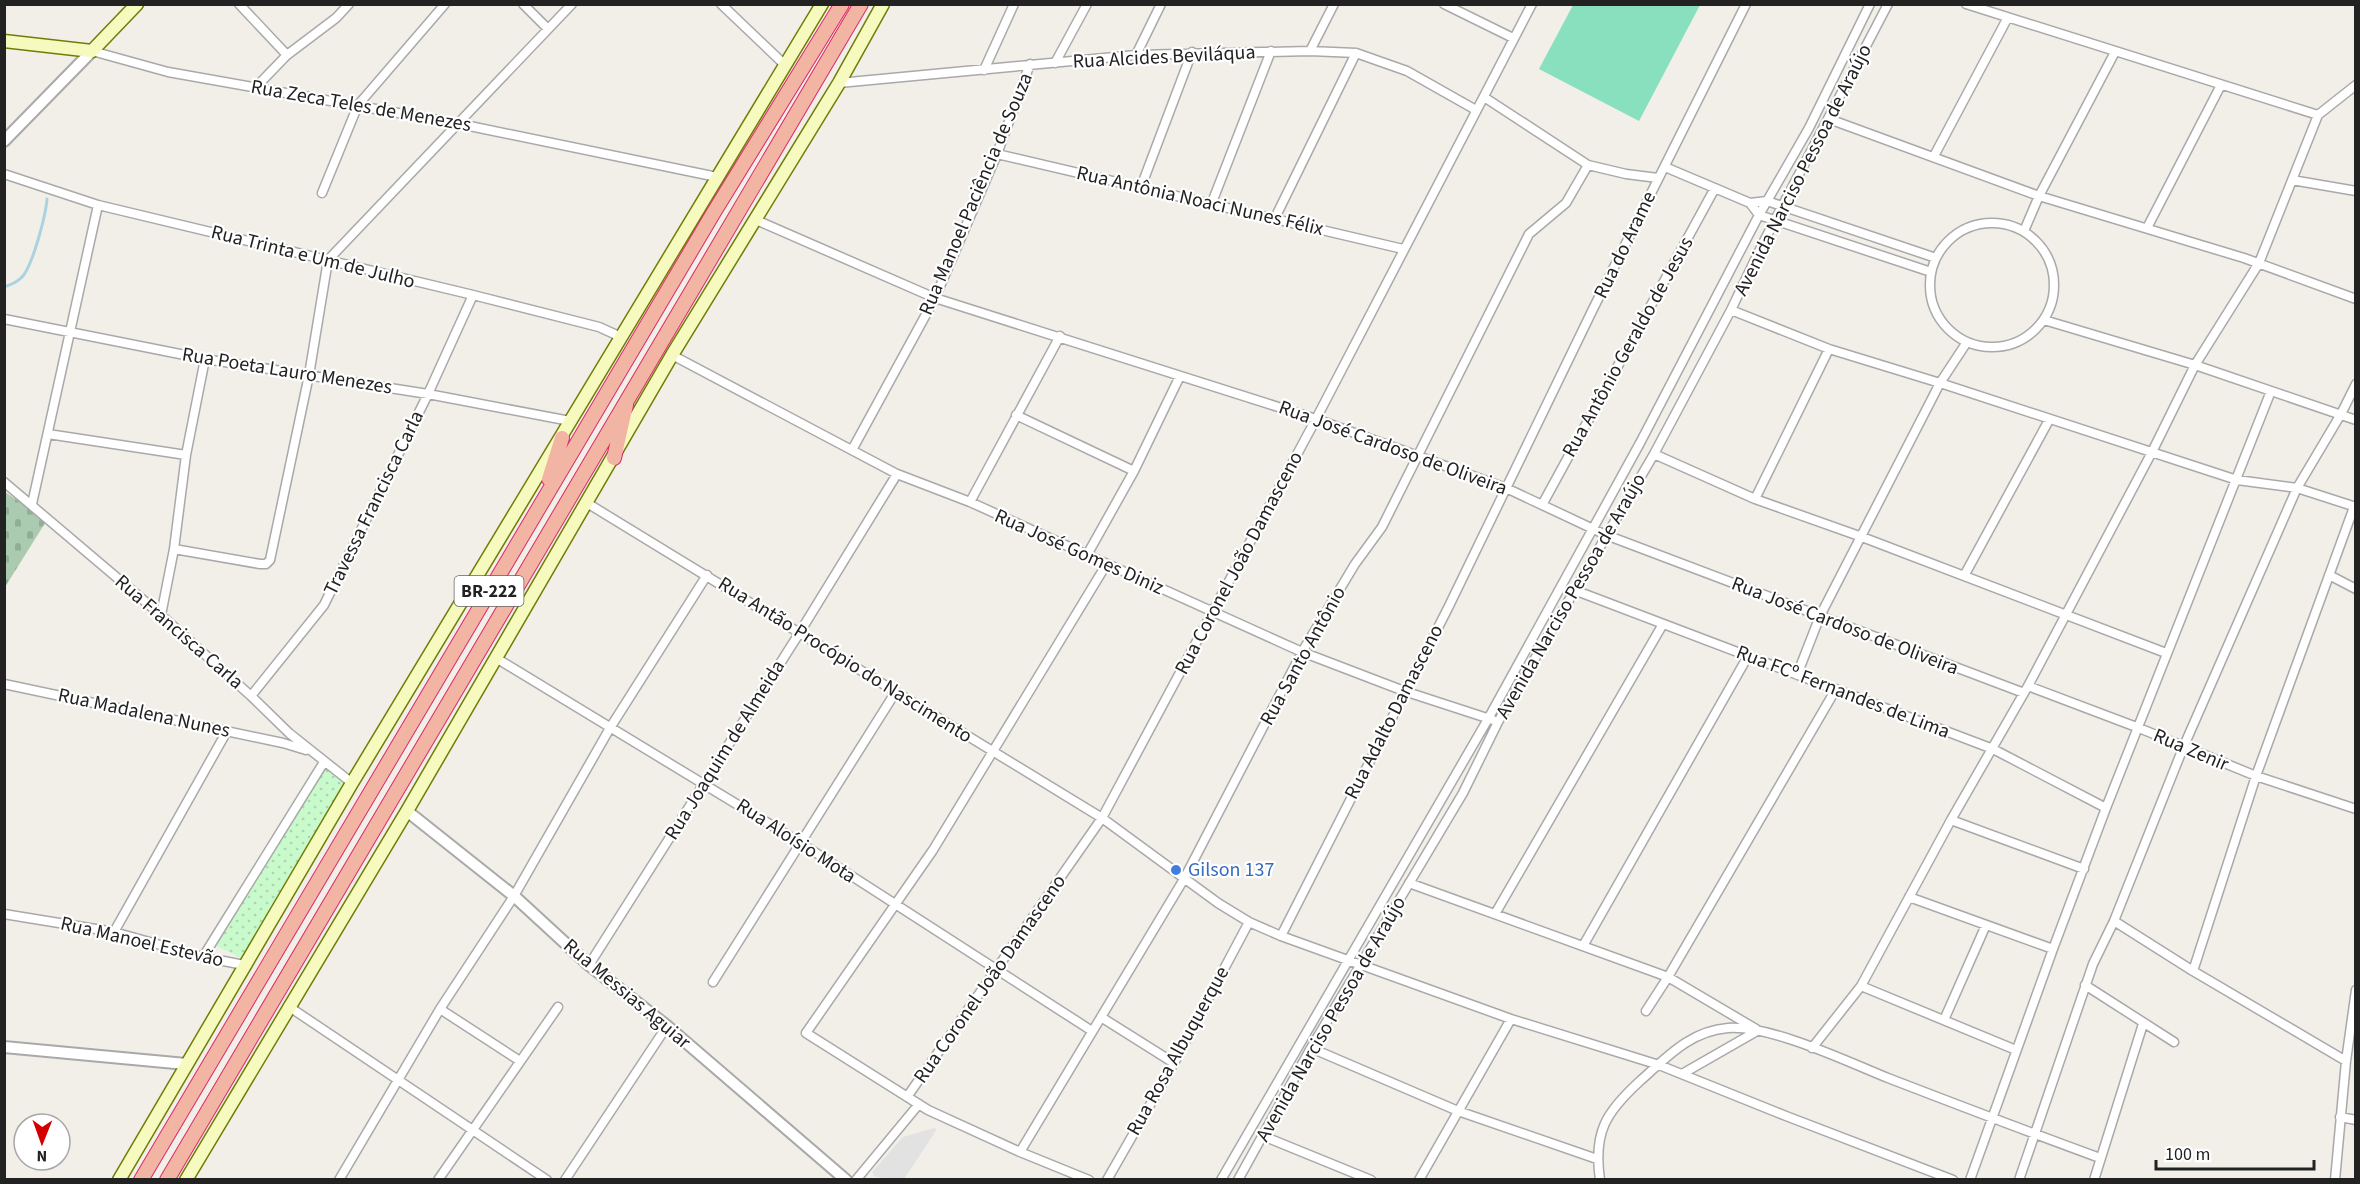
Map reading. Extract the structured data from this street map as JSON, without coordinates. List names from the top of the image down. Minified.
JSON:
{"streets":{"highway":["BR-222"],"main road":["Rua Zeca Teles de Menezes"],"street":["Rua Alcides Beviláqua","Avenida Narciso Pessoa de Araújo","Rua Manoel Paciência de Souza","Rua Antônia Noaci Nunes Félix","Rua do Arame","Rua Trinta e Um de Julho","Rua Antônio Geraldo de Jesus","Rua Poeta Lauro Menezes","Rua José Cardoso de Oliveira","Travessa Francisca Carla","Rua José Gomes Diniz","Rua Coronel João Damasceno","Rua Francisca Carla","Rua Santo Antônio","Rua Antão Procópio do Nascimento","Rua FCº Fernandes de Lima","Rua Adalto Damasceno","Rua Madalena Nunes","Rua Joaquim de Almeida","Rua Zenir","Rua Aloísio Mota","Rua Manoel Estevão","Rua Messias Aguiar","Rua Rosa Albuquerque"]},"crossings":[["Rua Alcides Beviláqua","Rua Manoel Paciência de Souza"],["Rua Alcides Beviláqua","Rua Coronel João Damasceno"],["Rua Zeca Teles de Menezes","BR-222"],["Avenida Narciso Pessoa de Araújo","Rua José Cardoso de Oliveira"],["Avenida Narciso Pessoa de Araújo","Rua José Gomes Diniz"],["Avenida Narciso Pessoa de Araújo","Rua Antão Procópio do Nascimento"],["Avenida Narciso Pessoa de Araújo","Rua FCº Fernandes de Lima"],["Rua Manoel Paciência de Souza","Rua Antônia Noaci Nunes Félix"],["Rua Manoel Paciência de Souza","Rua José Cardoso de Oliveira"],["Rua Manoel Paciência de Souza","Rua José Gomes Diniz"],["Rua Antônia Noaci Nunes Félix","Rua Coronel João Damasceno"],["Rua do Arame","Rua José Cardoso de Oliveira"],["Rua do Arame","Rua Adalto Damasceno"],["Rua Trinta e Um de Julho","Travessa Francisca Carla"],["Rua Trinta e Um de Julho","BR-222"],["Rua Antônio Geraldo de Jesus","Rua José Cardoso de Oliveira"],["Rua Poeta Lauro Menezes","Travessa Francisca Carla"],["Rua Poeta Lauro Menezes","BR-222"],["Rua José Cardoso de Oliveira","Rua Coronel João Damasceno"],["Rua José Cardoso de Oliveira","Rua Santo Antônio"],["Rua José Cardoso de Oliveira","Rua Adalto Damasceno"],["Rua José Cardoso de Oliveira","Rua Zenir"],["Travessa Francisca Carla","Rua Francisca Carla"],["Rua José Gomes Diniz","Rua Coronel João Damasceno"],["Rua José Gomes Diniz","Rua Santo Antônio"],["Rua José Gomes Diniz","Rua Adalto Damasceno"],["Rua José Gomes Diniz","Rua Joaquim de Almeida"],["Rua Coronel João Damasceno","Rua Antão Procópio do Nascimento"],["Rua Coronel João Damasceno","Rua Aloísio Mota"],["BR-222","Rua Francisca Carla"],["BR-222","Rua Manoel Estevão"],["Rua Francisca Carla","Rua Madalena Nunes"],["Rua Santo Antônio","Rua Antão Procópio do Nascimento"],["Rua Santo Antônio","Rua Aloísio Mota"],["Rua Antão Procópio do Nascimento","Rua Adalto Damasceno"],["Rua Antão Procópio do Nascimento","Rua Joaquim de Almeida"],["Rua Antão Procópio do Nascimento","Rua Rosa Albuquerque"],["Rua Joaquim de Almeida","Rua Aloísio Mota"],["Rua Joaquim de Almeida","Rua Messias Aguiar"]],"places":["Gilson 137"],"scale_bar":"100 m","north":"bottom"}
